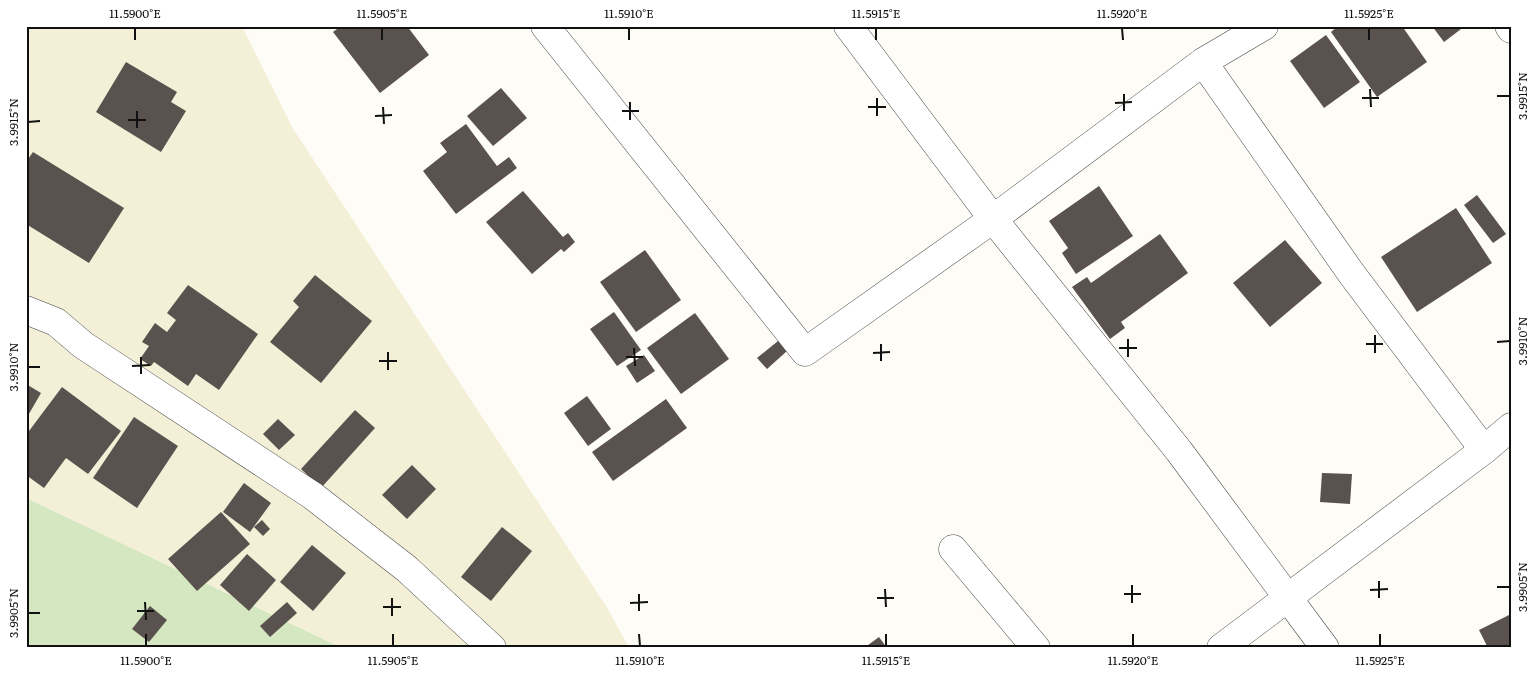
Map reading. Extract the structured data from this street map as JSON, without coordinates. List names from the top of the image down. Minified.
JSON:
{"coordinates":["11.5900°E","11.5905°E","11.5910°E","11.5915°E","11.5920°E","11.5925°E","3.9915°N","3.9910°N","3.9905°N"]}
